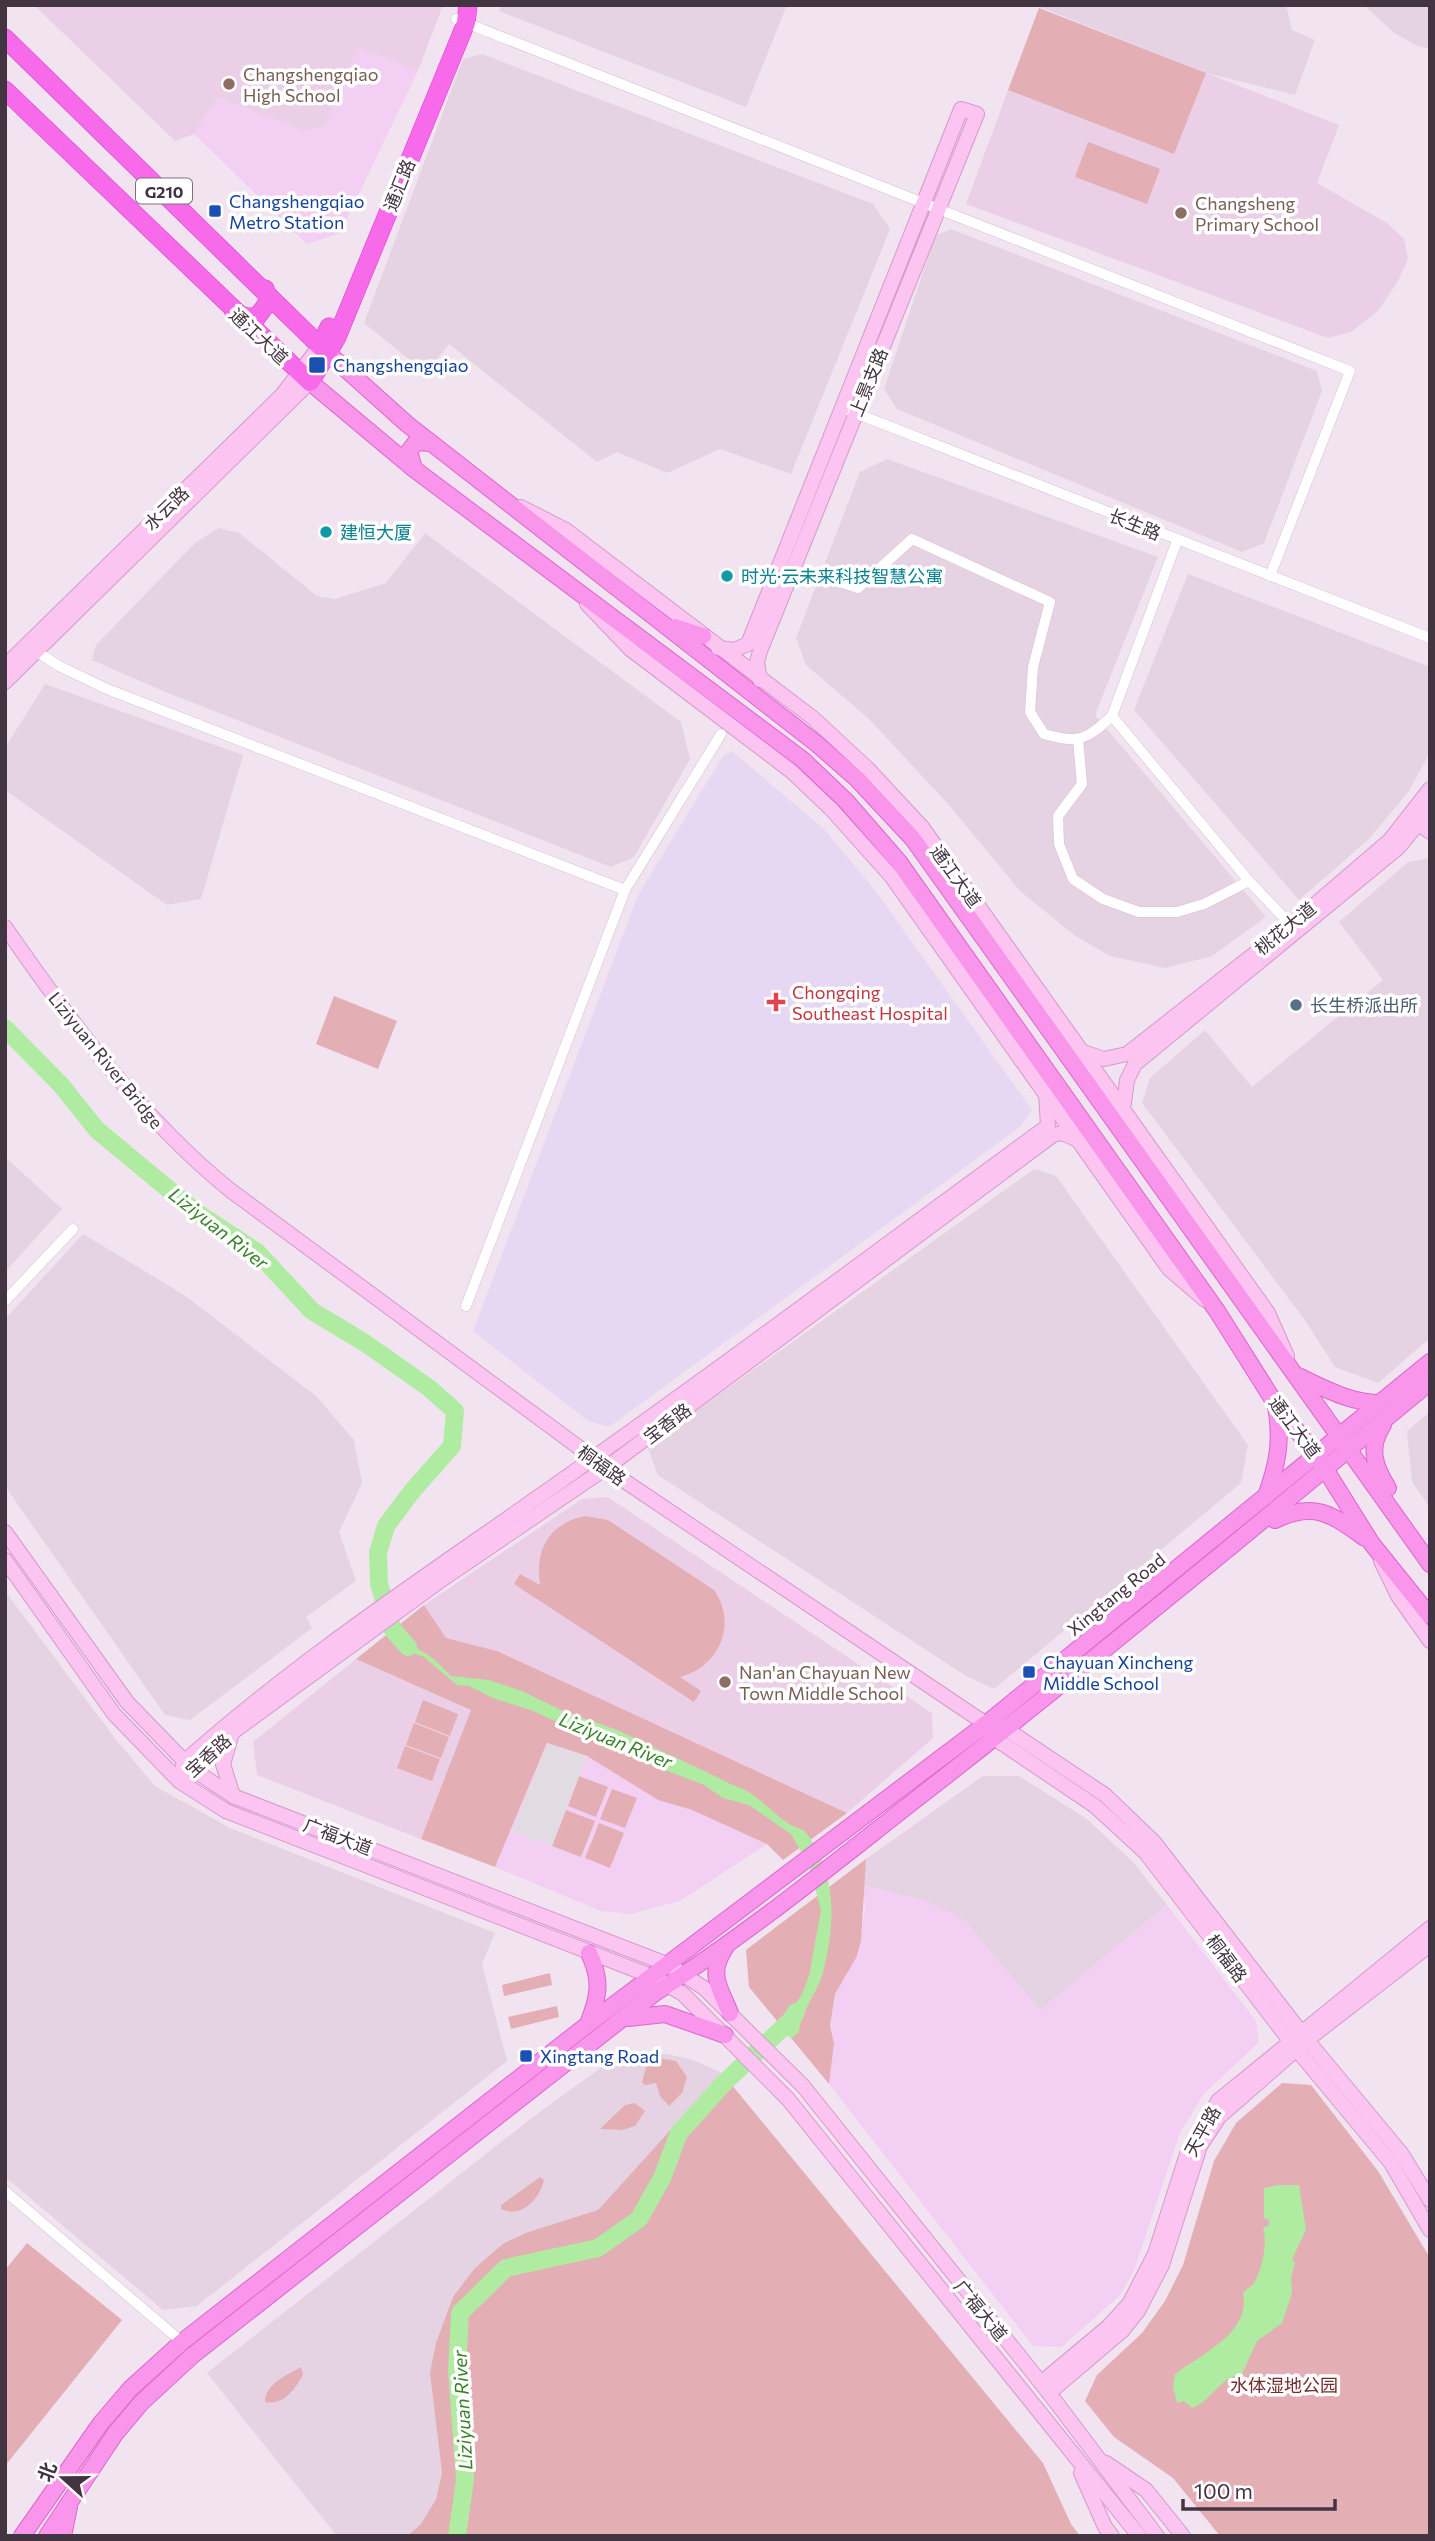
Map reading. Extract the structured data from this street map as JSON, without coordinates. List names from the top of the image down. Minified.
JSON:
{"streets":{"highway":["通汇路","G210","通江大道"],"main road":["Xingtang Road"],"street":["上景支路","水云路","长生路","桃花大道","Liziyuan River Bridge","宝香路","桐福路","广福大道","天平路"]},"crossings":[["通汇路","通江大道"],["通汇路","水云路"],["通江大道","水云路"],["通江大道","Xingtang Road"],["上景支路","长生路"],["Liziyuan River Bridge","桐福路"],["宝香路","桐福路"],["宝香路","广福大道"],["桐福路","Xingtang Road"],["桐福路","天平路"],["Xingtang Road","广福大道"],["广福大道","天平路"]],"water":["Liziyuan River"],"parks":["水体湿地公园"],"places":{"other":["Changshengqiao High School","Changsheng Primary School","建恒大厦","时光·云未来科技智慧公寓","长生桥派出所","Nan'an Chayuan New Town Middle School"],"transit":["Changshengqiao Metro Station","Changshengqiao","Chayuan Xincheng Middle School","Xingtang Road"],"health":["Chongqing Southeast Hospital"]},"scale_bar":"100 m","north":"left"}
